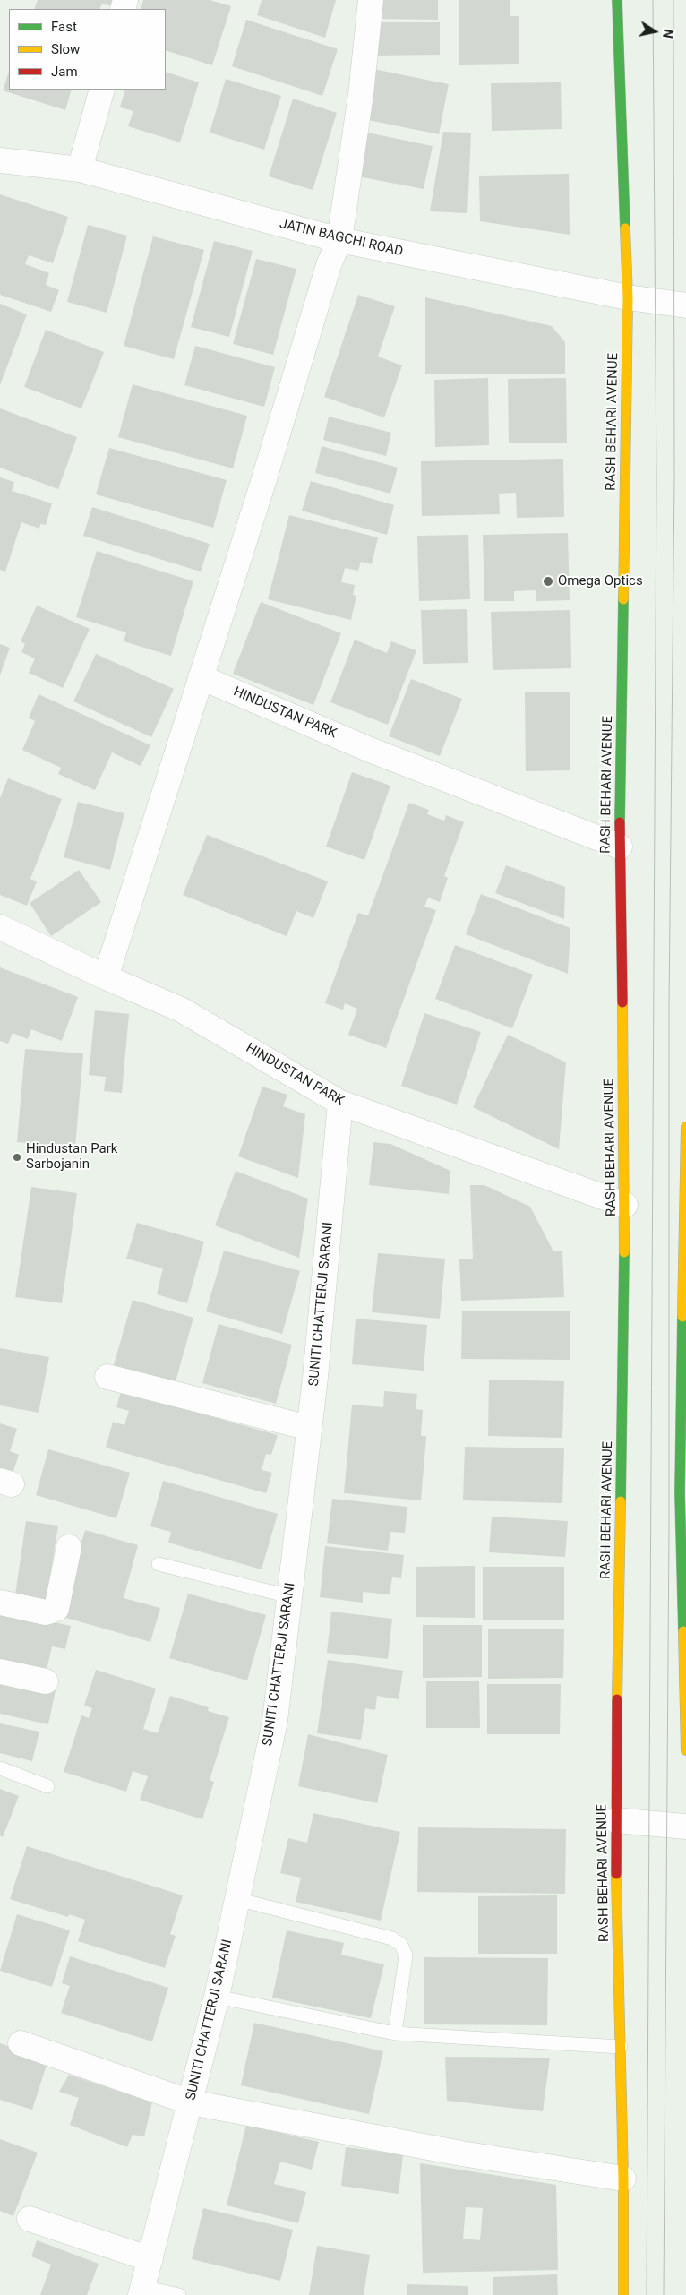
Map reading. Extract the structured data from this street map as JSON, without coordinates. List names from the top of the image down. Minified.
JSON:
{"streets":{"main road":["RASH BEHARI AVENUE"],"street":["JATIN BAGCHI ROAD","HINDUSTAN PARK","SUNITI CHATTERJI SARANI"]},"crossings":[["JATIN BAGCHI ROAD","RASH BEHARI AVENUE"],["RASH BEHARI AVENUE","HINDUSTAN PARK"],["HINDUSTAN PARK","SUNITI CHATTERJI SARANI"]],"places":["Omega Optics","Hindustan Park Sarbojanin"],"legend":["Fast","Slow","Jam"],"north":"right"}
